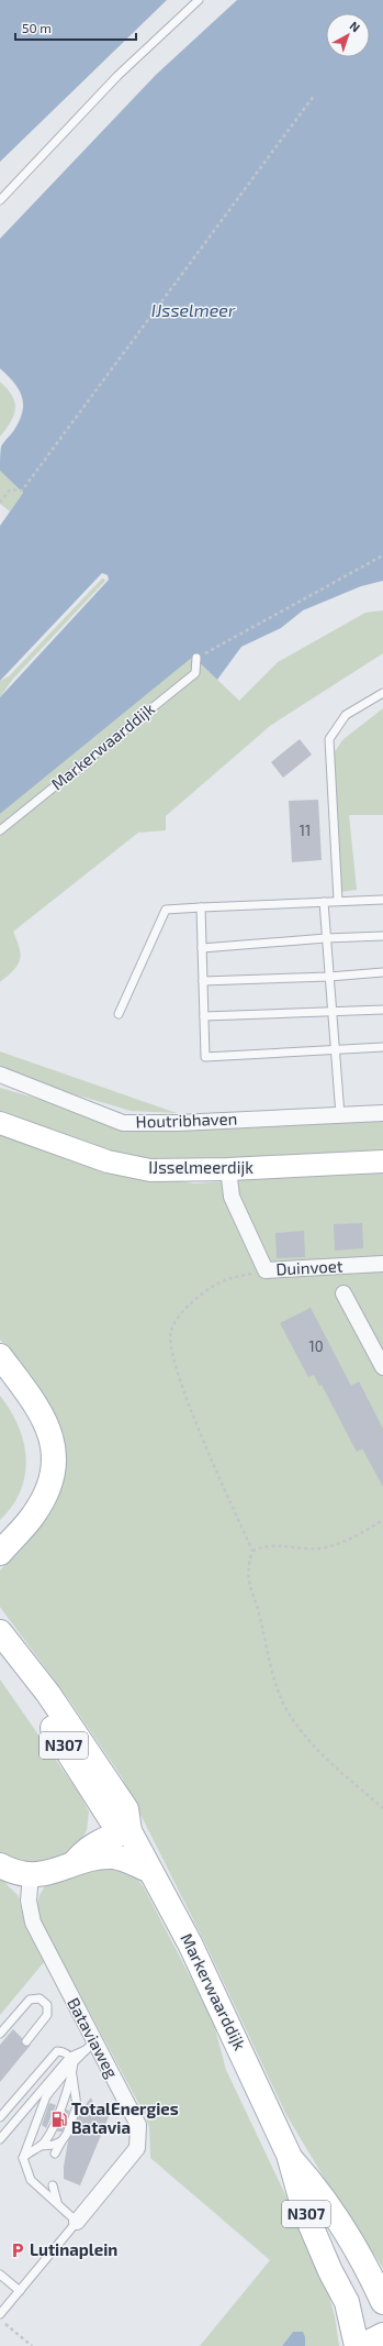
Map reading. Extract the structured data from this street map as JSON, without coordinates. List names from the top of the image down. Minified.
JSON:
{"streets":{"main road":["Markerwaarddijk","N307"],"street":["Houtribhaven","IJsselmeerdijk","Duinvoet","Bataviaweg"]},"crossings":[["Markerwaarddijk","N307"],["IJsselmeerdijk","Duinvoet"]],"water":["IJsselmeer"],"places":{"fuel station":["TotalEnergies Batavia"],"parking":["Lutinaplein"]},"house_numbers":["11","10"],"scale_bar":"50 m","north":"top right"}
